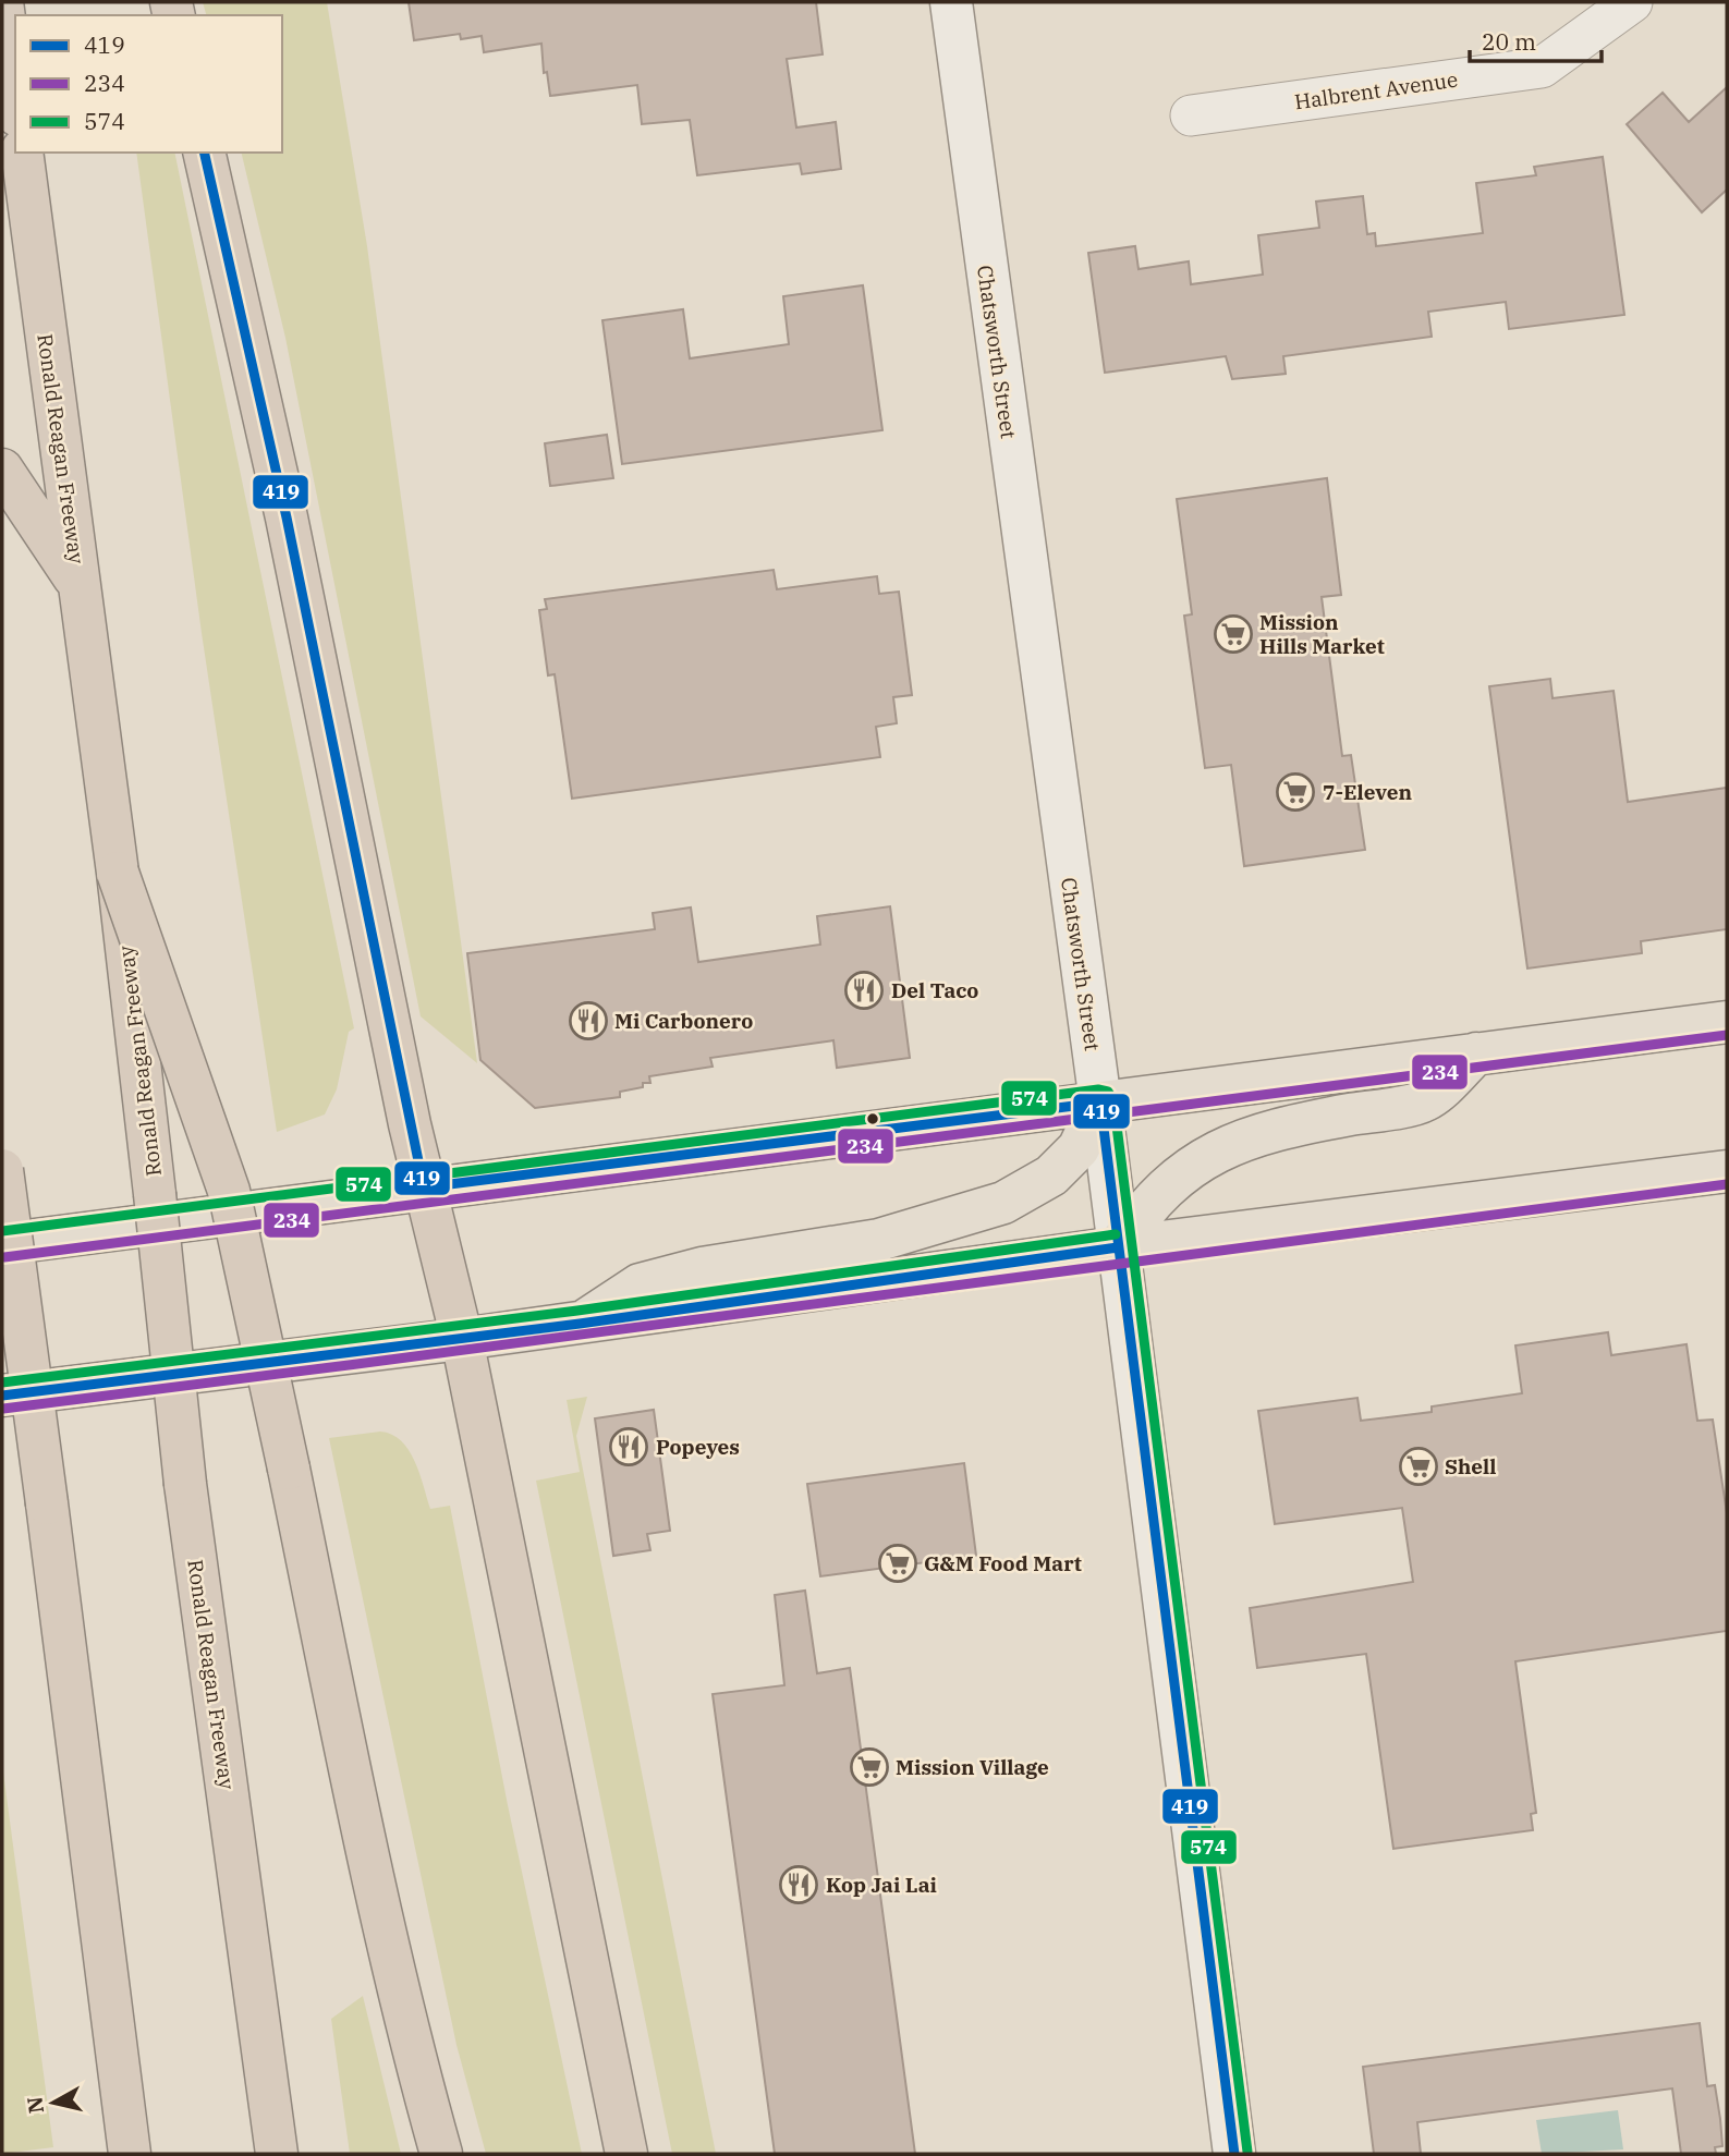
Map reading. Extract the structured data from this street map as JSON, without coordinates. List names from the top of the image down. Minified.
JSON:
{"streets":{"highway":["Ronald Reagan Freeway"],"main road":["Chatsworth Street"],"street":["Halbrent Avenue"]},"places":{"supermarket":["Mission Hills Market","7-Eleven","Shell","G&M Food Mart","Mission Village"],"restaurant":["Del Taco","Mi Carbonero","Popeyes","Kop Jai Lai"]},"lines":["transit line 419","transit line 234","transit line 574"],"legend":["419","234","574"],"scale_bar":"20 m","north":"left"}
